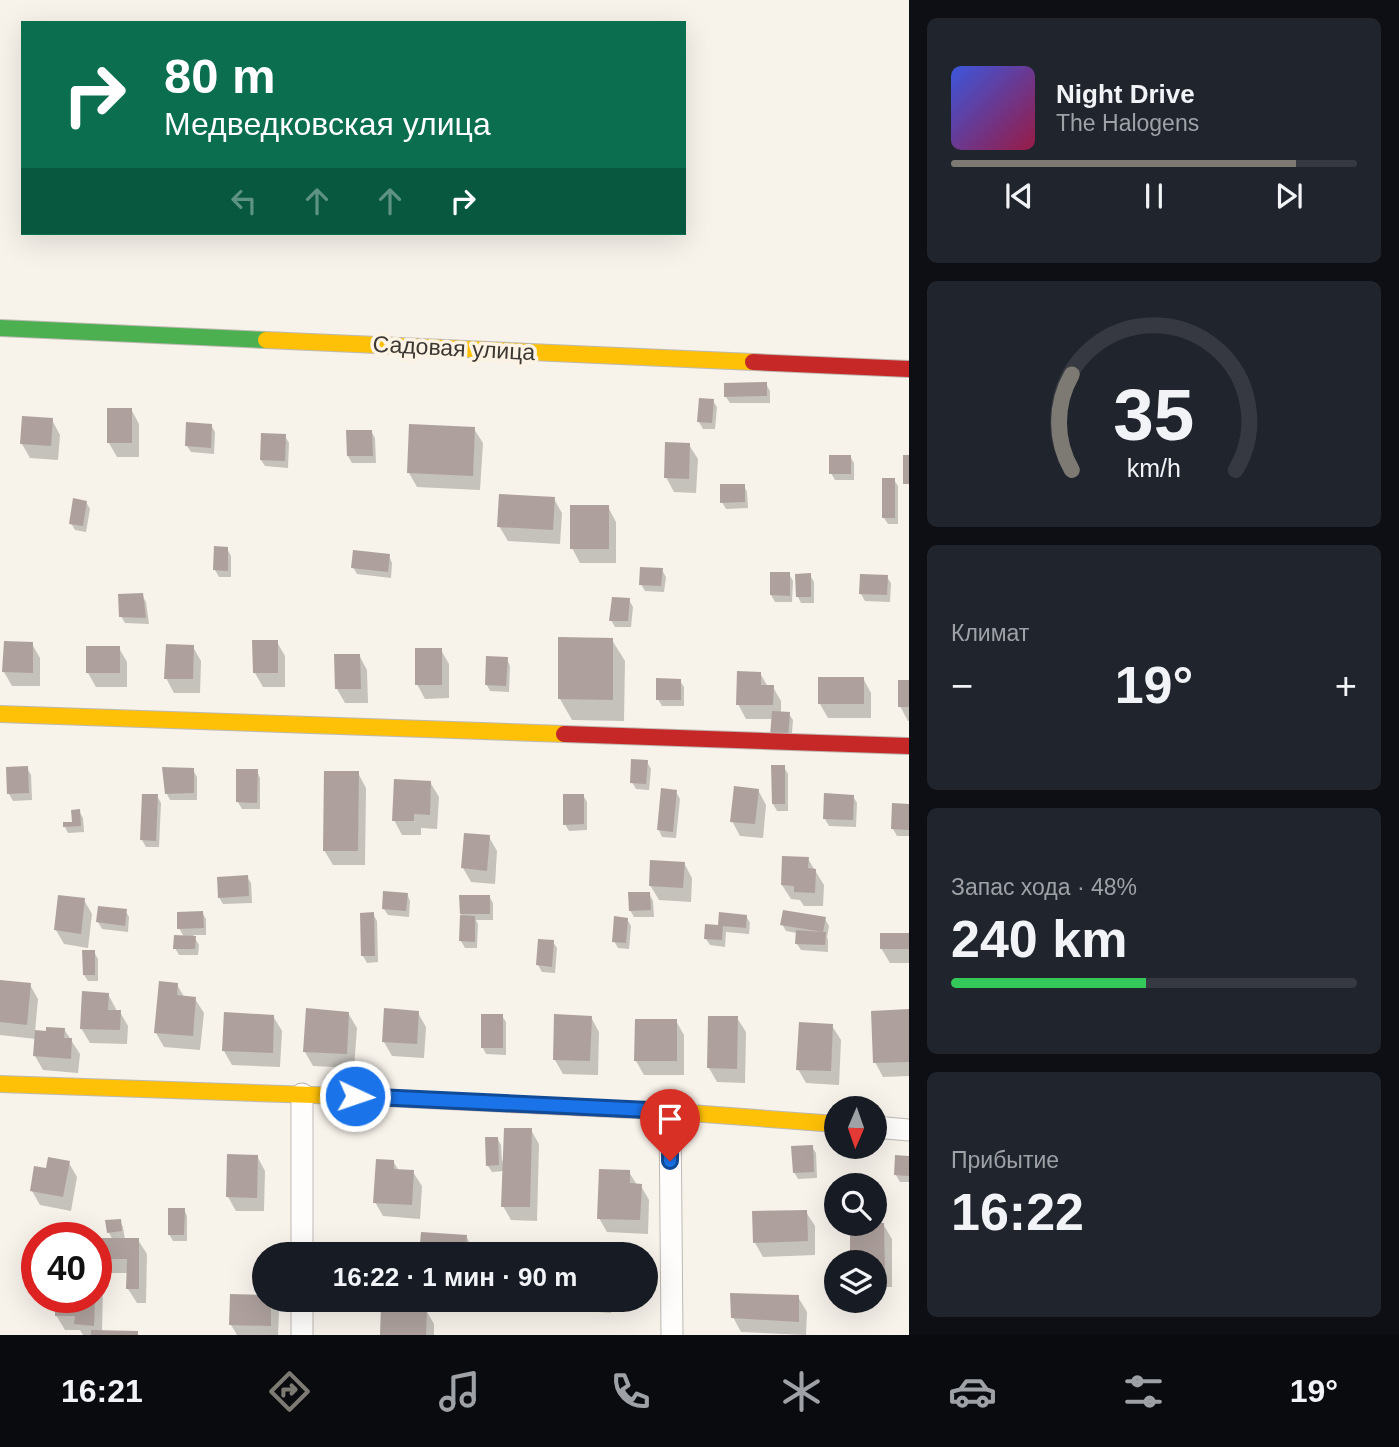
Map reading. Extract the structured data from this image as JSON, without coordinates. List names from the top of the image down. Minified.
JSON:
{"streets":{"street":["Садовая улица"]},"north":"bottom","page":{"turn":["80 m","Медведковская улица"],"song":["Night Drive","The Halogens"],"tile":["Климат",["Запас хода · 48%","240 km"],["Прибытие","16:22"]],"heat":["−","19°","+"],"limit":"40","trip":"16:22 · 1 мин · 90 m","tabs":["16:21","19°"],"gauge":["35","km/h"]}}
